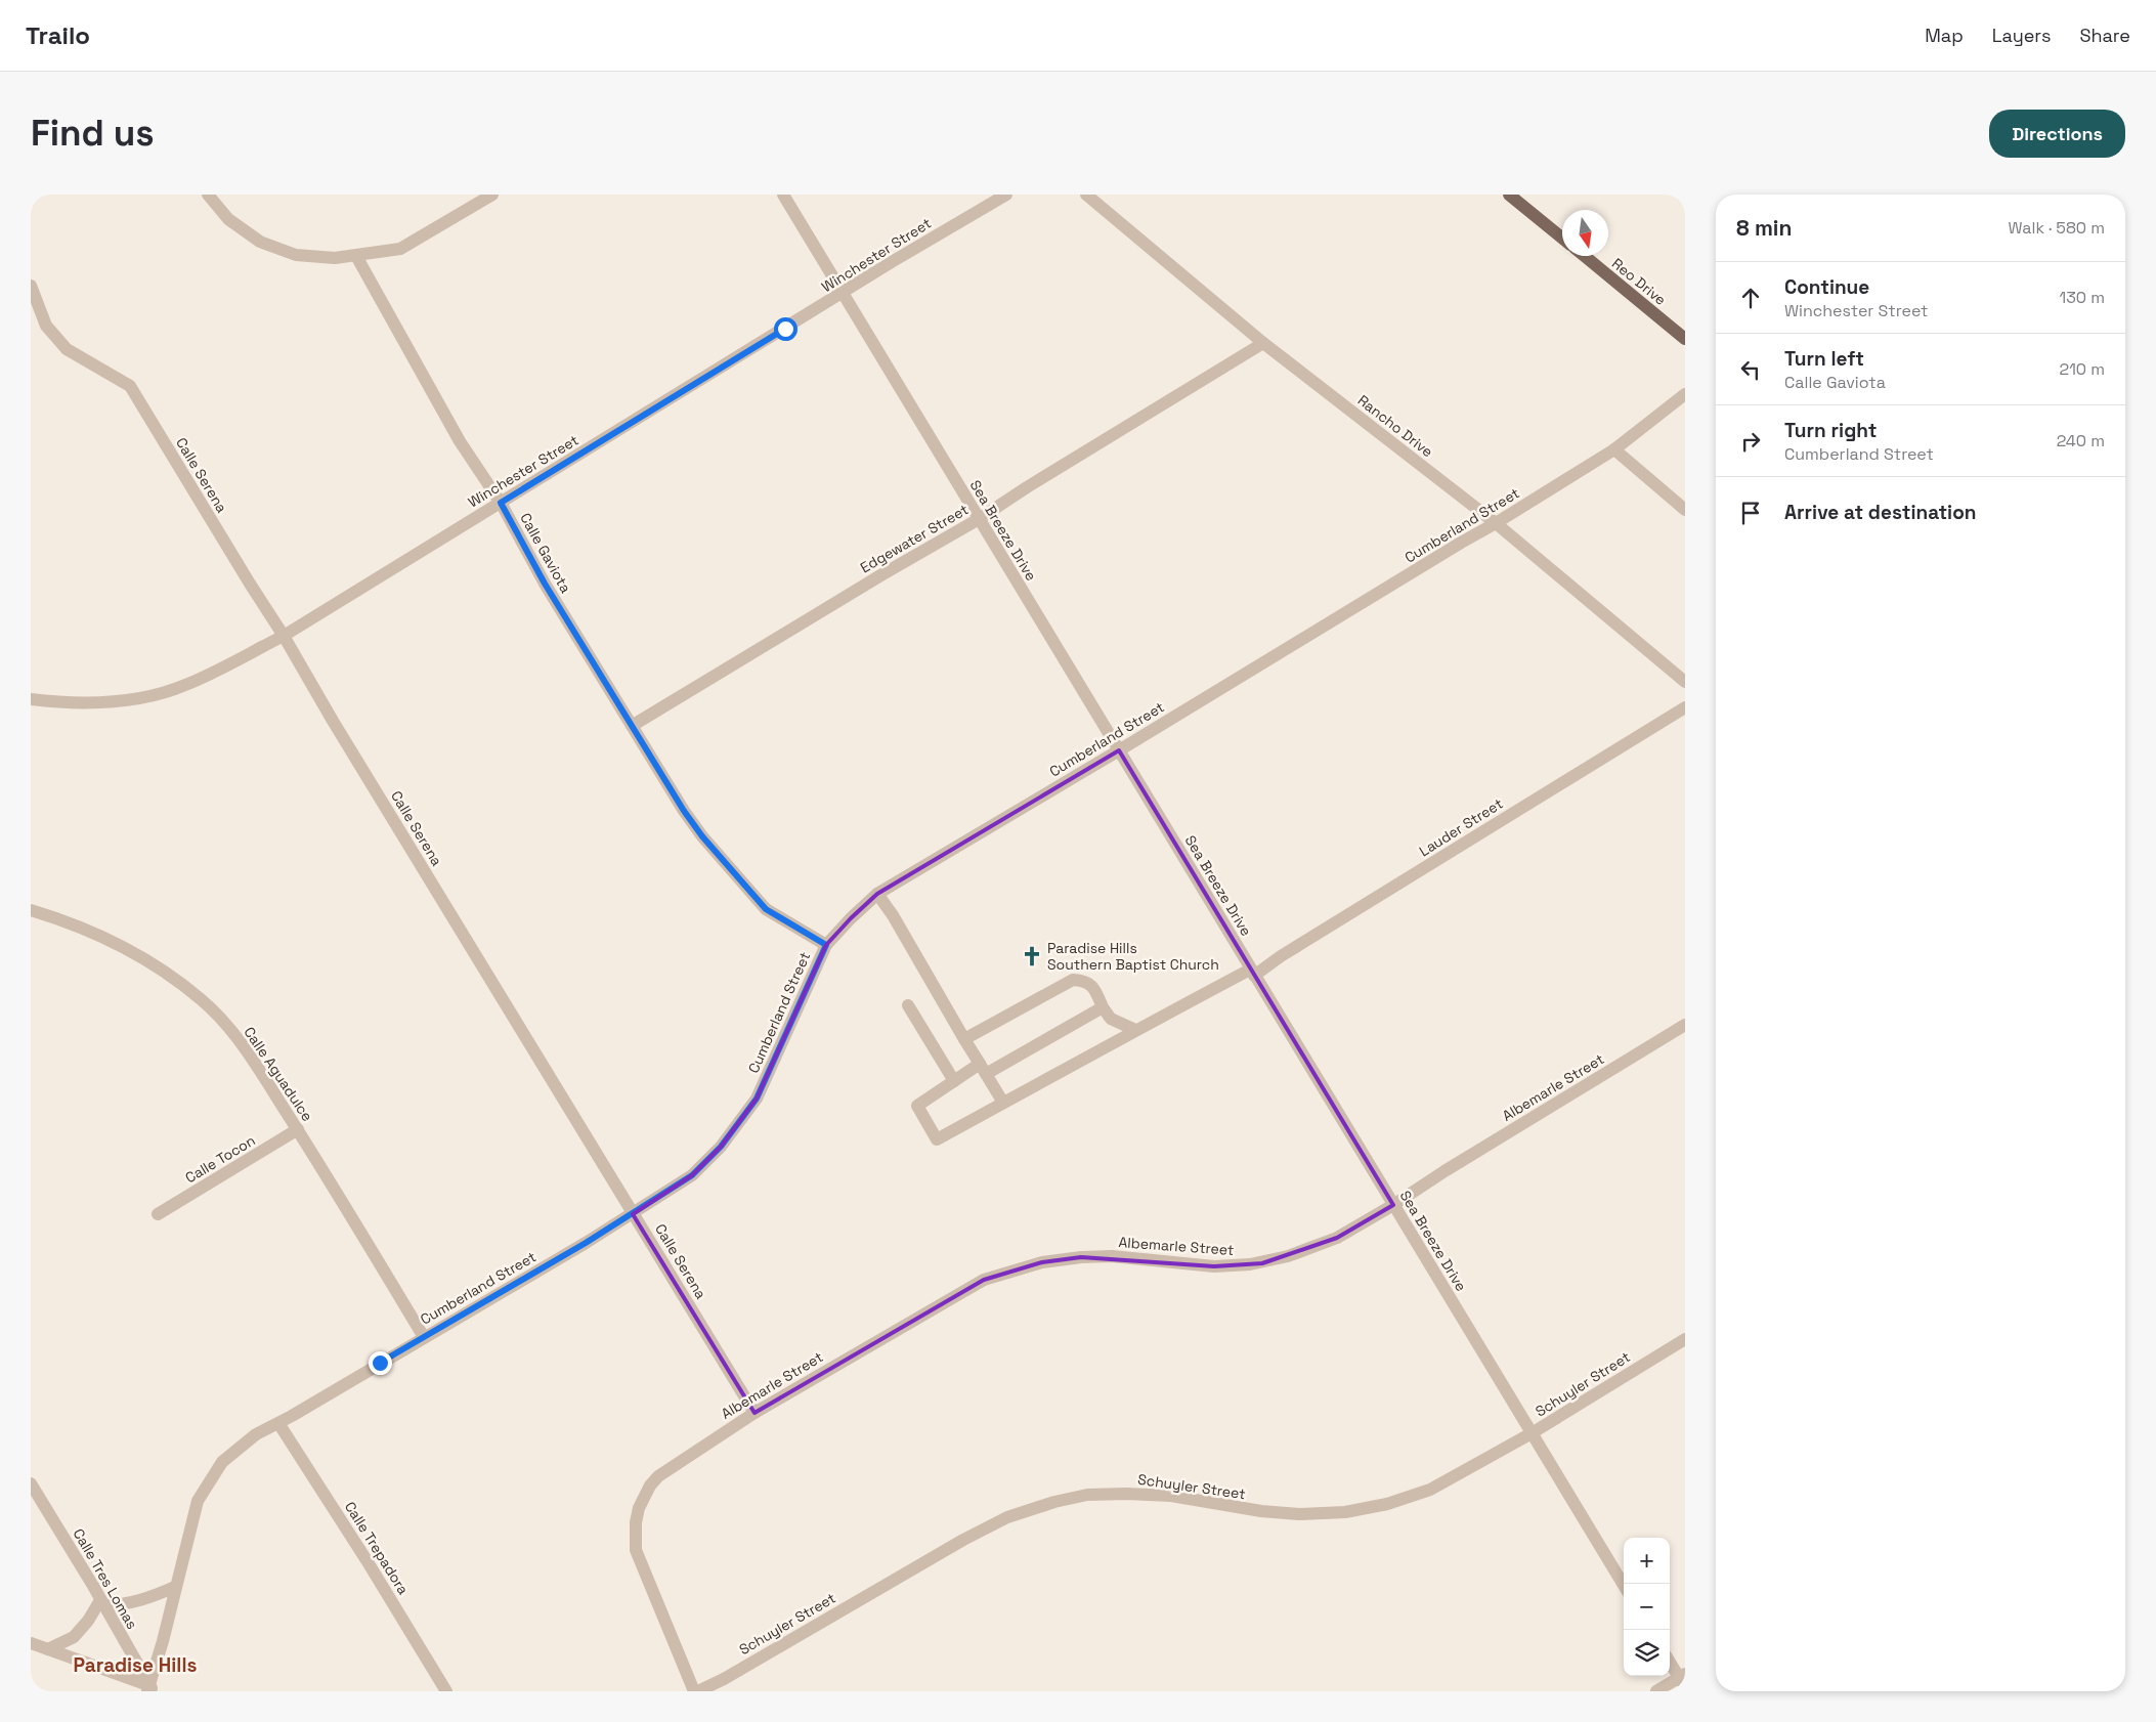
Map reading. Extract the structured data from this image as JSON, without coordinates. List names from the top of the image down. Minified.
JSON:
{"streets":{"main road":["Reo Drive"],"street":["Winchester Street","Rancho Drive","Calle Serena","Cumberland Street","Sea Breeze Drive","Edgewater Street","Calle Gaviota","Lauder Street","Calle Aguadulce","Albemarle Street","Calle Tocon","Schuyler Street","Calle Trepadora","Calle Tres Lomas"]},"crossings":[["Winchester Street","Calle Serena"],["Winchester Street","Sea Breeze Drive"],["Winchester Street","Calle Gaviota"],["Rancho Drive","Cumberland Street"],["Rancho Drive","Edgewater Street"],["Calle Serena","Cumberland Street"],["Calle Serena","Albemarle Street"],["Cumberland Street","Sea Breeze Drive"],["Cumberland Street","Calle Gaviota"],["Cumberland Street","Calle Aguadulce"],["Cumberland Street","Calle Trepadora"],["Cumberland Street","Calle Tres Lomas"],["Sea Breeze Drive","Edgewater Street"],["Sea Breeze Drive","Lauder Street"],["Sea Breeze Drive","Albemarle Street"],["Sea Breeze Drive","Schuyler Street"],["Edgewater Street","Calle Gaviota"],["Calle Aguadulce","Calle Tocon"]],"districts":["Paradise Hills"],"places":{"church":["Paradise Hills Southern Baptist Church"]},"north":"bottom","page":{"header":"Trailo","nav":["Map","Layers","Share"],"buttons":"Directions","title":"Find us","heading":["8 min","Walk · 580 m"],"list":[["Continue","Winchester Street","130 m"],["Turn left","Calle Gaviota","210 m"],["Turn right","Cumberland Street","240 m"],"Arrive at destination"],"map_buttons":["+","−"]}}
